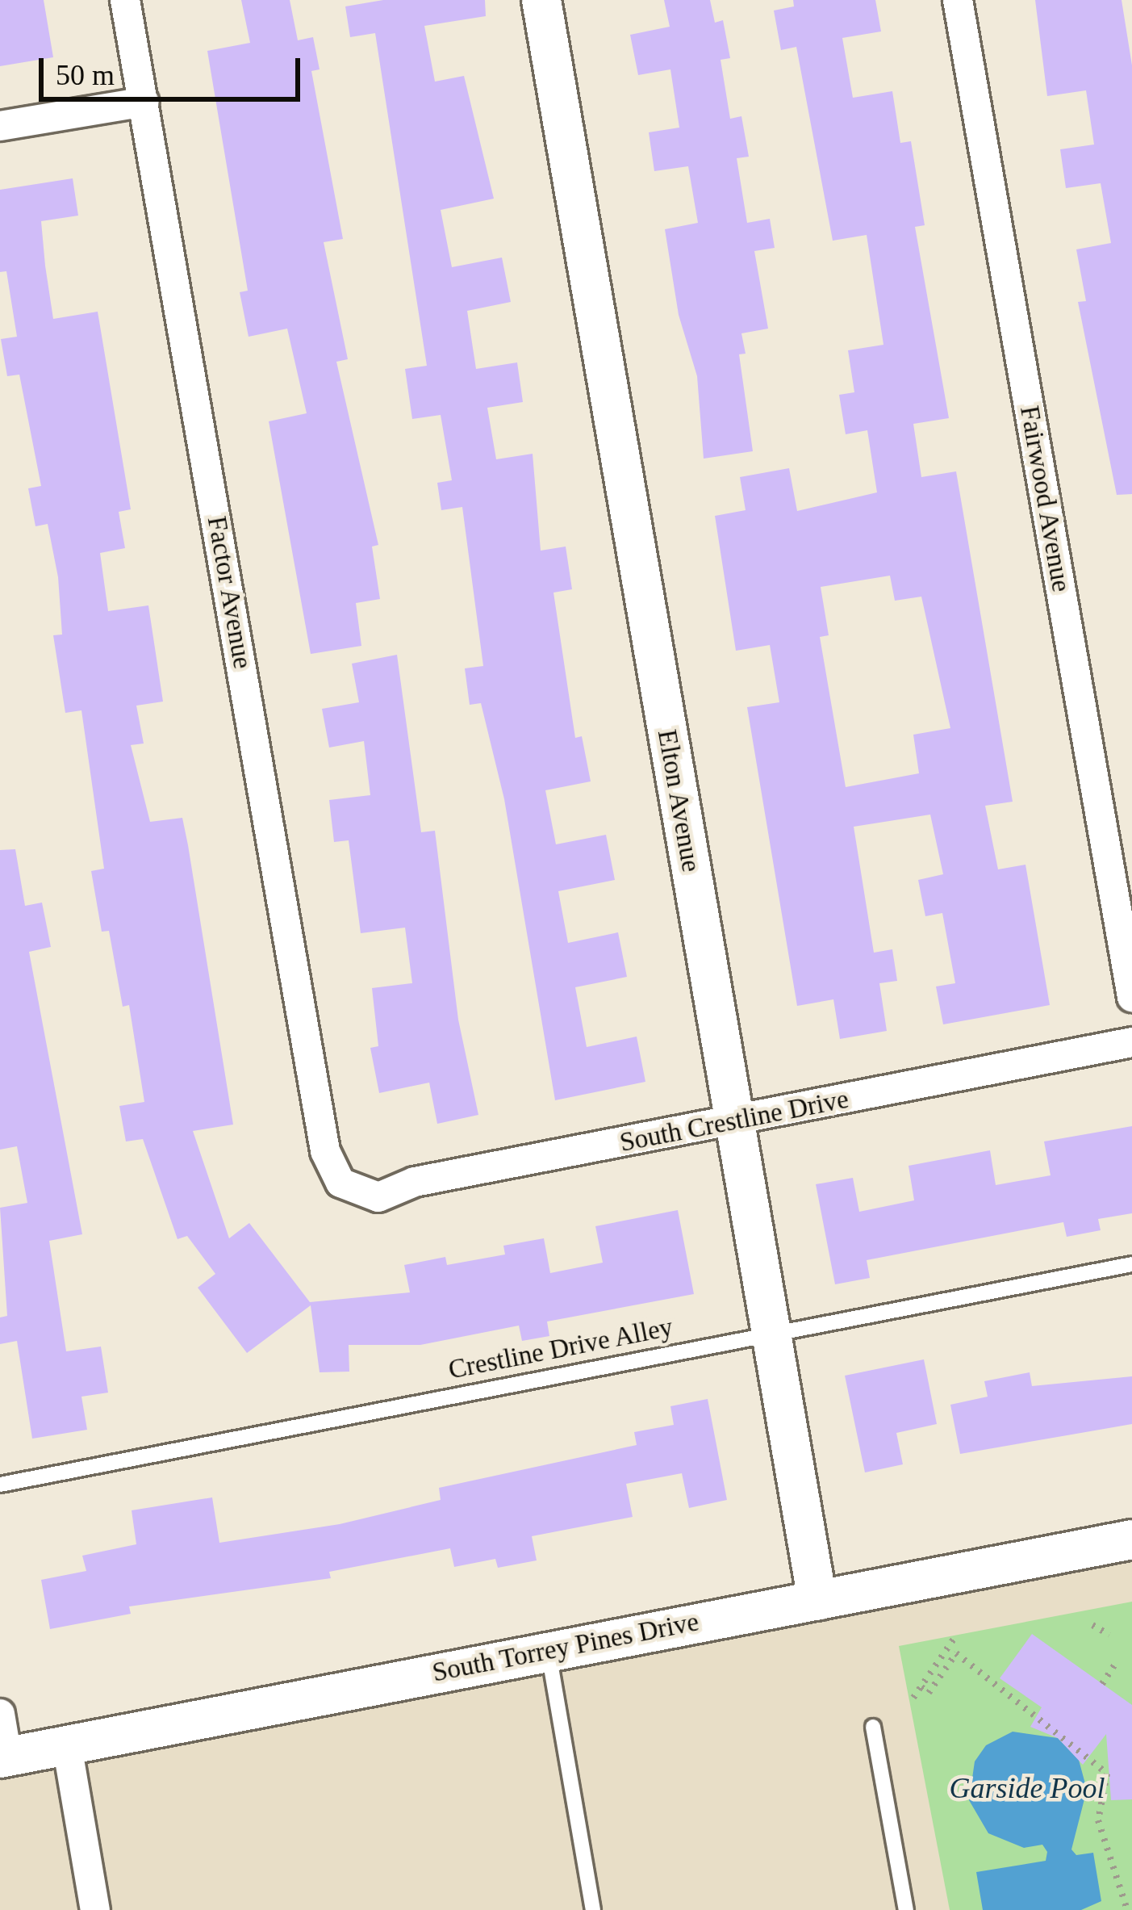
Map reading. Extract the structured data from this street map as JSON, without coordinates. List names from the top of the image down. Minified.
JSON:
{"streets":{"street":["Fairwood Avenue","Factor Avenue","Elton Avenue","South Crestline Drive","South Torrey Pines Drive"],"lane":["Crestline Drive Alley"]},"crossings":[["Factor Avenue","South Crestline Drive"],["Elton Avenue","South Crestline Drive"],["Elton Avenue","Crestline Drive Alley"],["Elton Avenue","South Torrey Pines Drive"]],"water":["Garside Pool"],"scale_bar":"50 m"}
